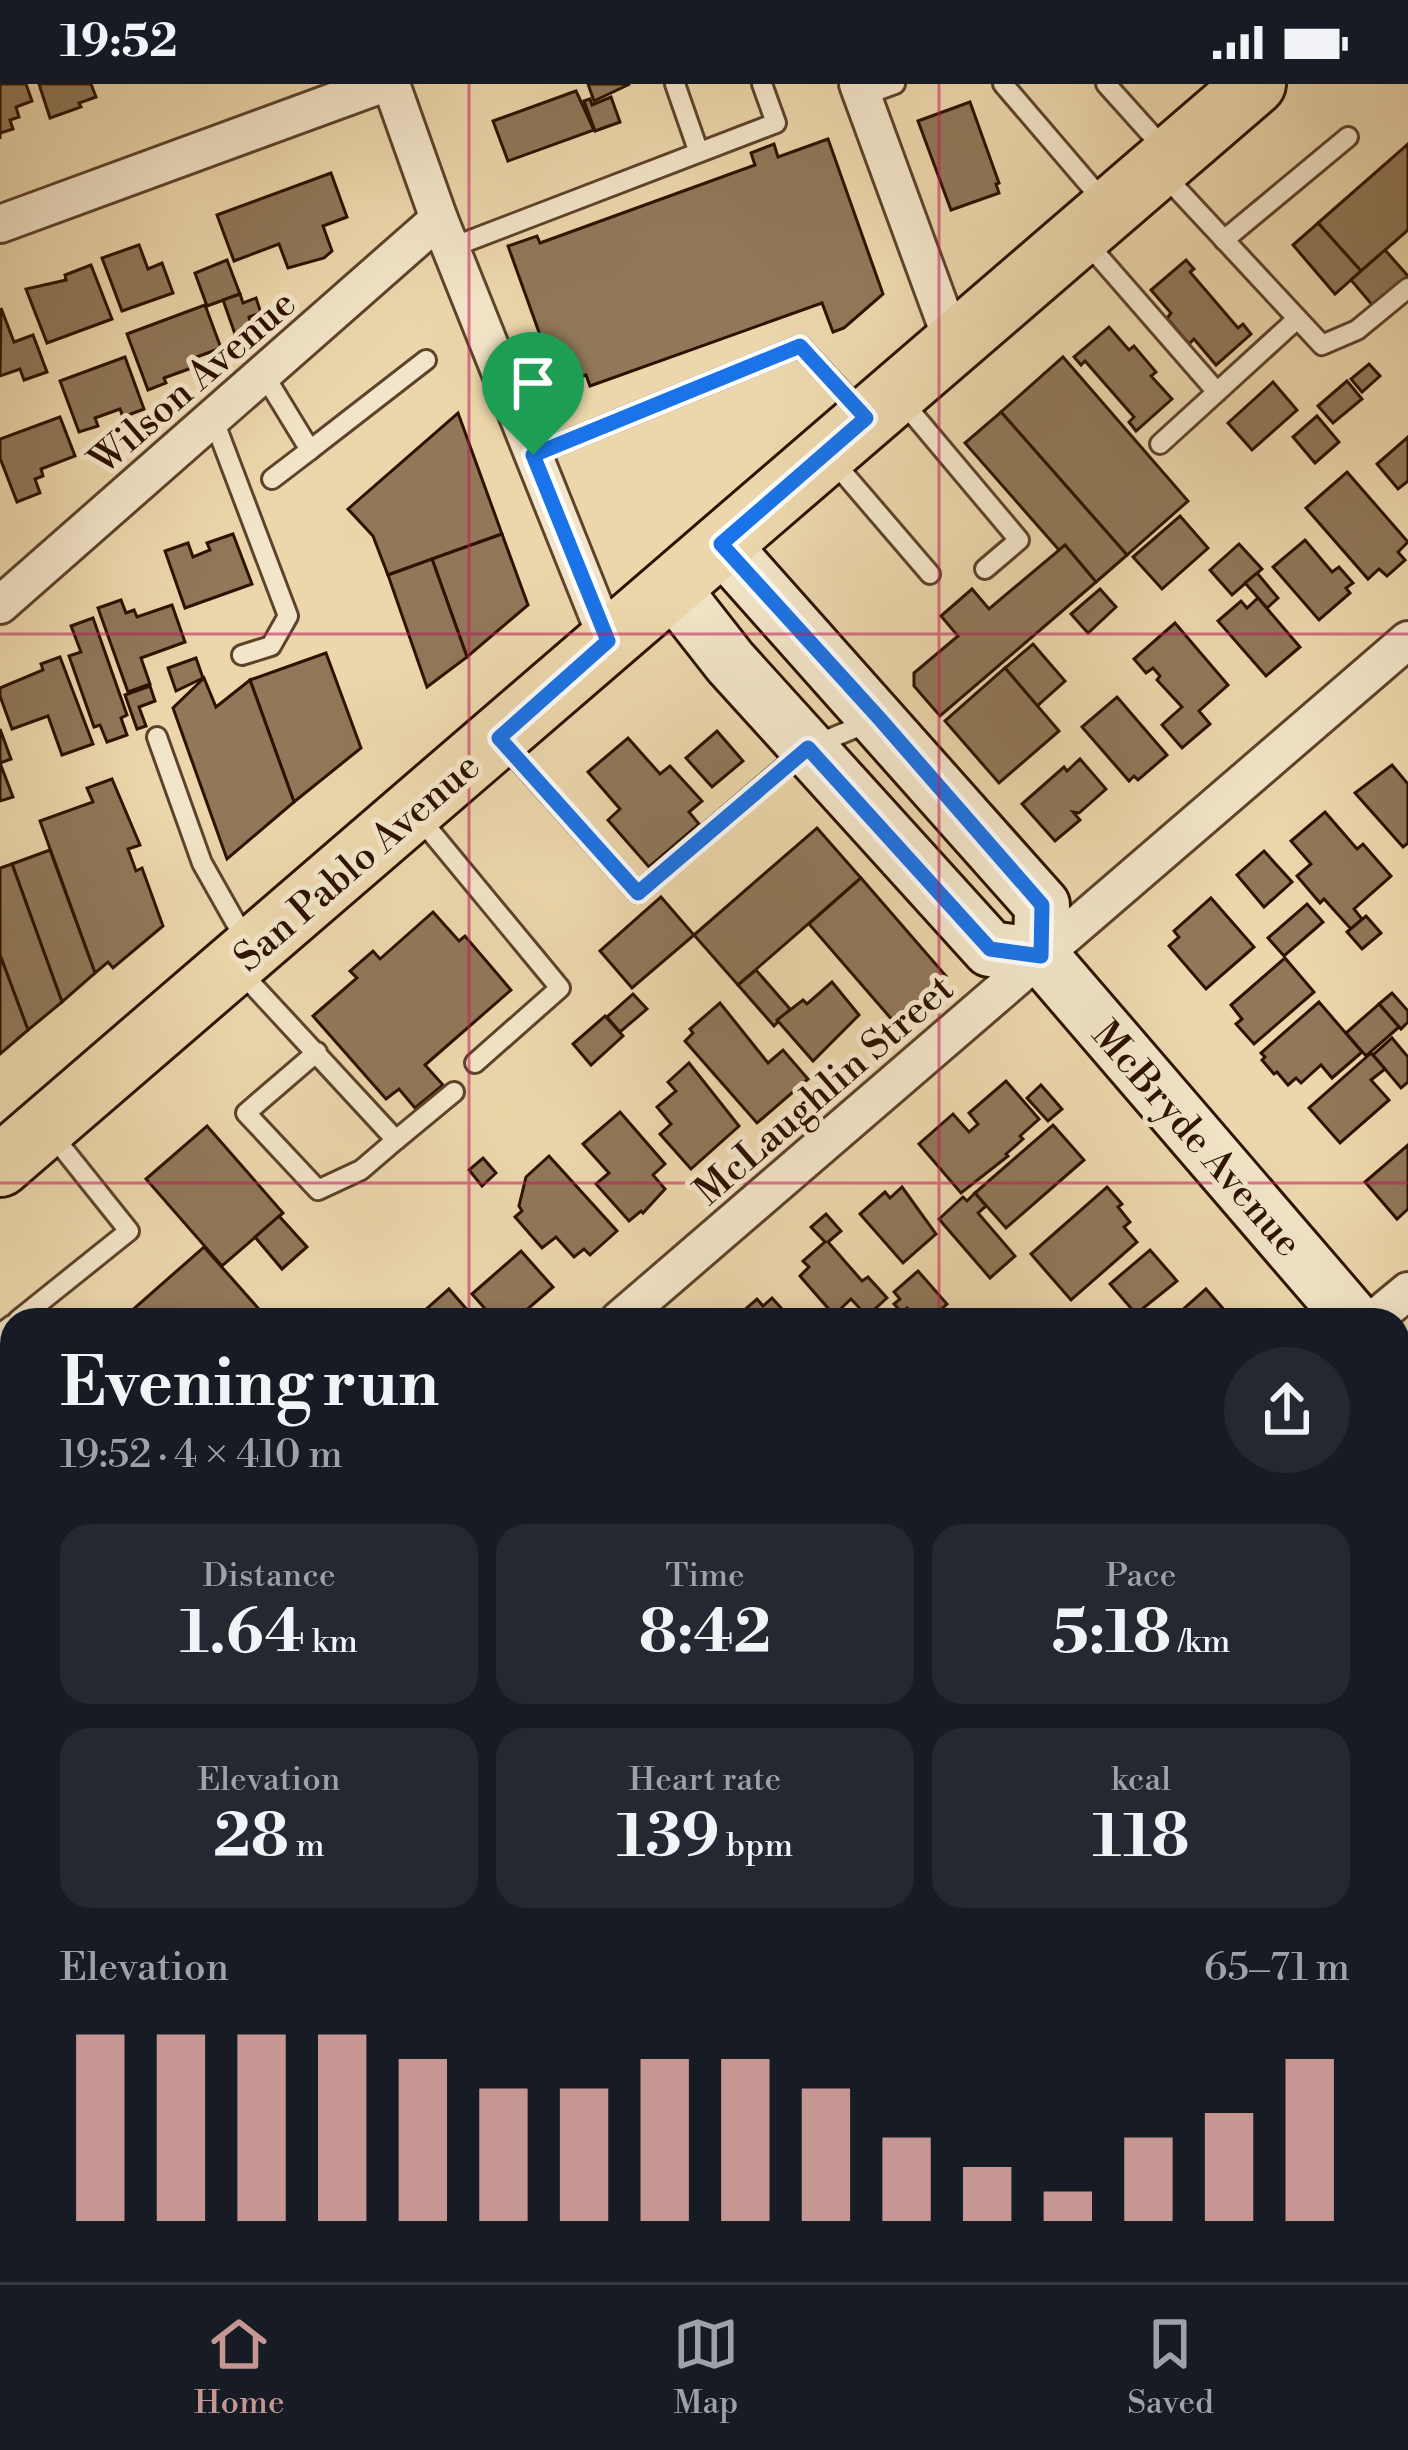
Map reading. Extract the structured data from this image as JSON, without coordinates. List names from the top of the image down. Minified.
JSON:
{"streets":{"main road":["San Pablo Avenue","McBryde Avenue"],"street":["Wilson Avenue","McLaughlin Street"]},"crossings":[["McLaughlin Street","McBryde Avenue"]],"page":{"status":"19:52","heading":["Evening run","19:52 · 4 × 410 m"],"stats":[["Distance","1.64 km"],["Time","8:42"],["Pace","5:18 /km"],["Elevation","28 m"],["Heart rate","139 bpm"],["kcal","118"]],"chart":["Elevation","65–71 m"],"tabs":["Home","Map","Saved"]}}
